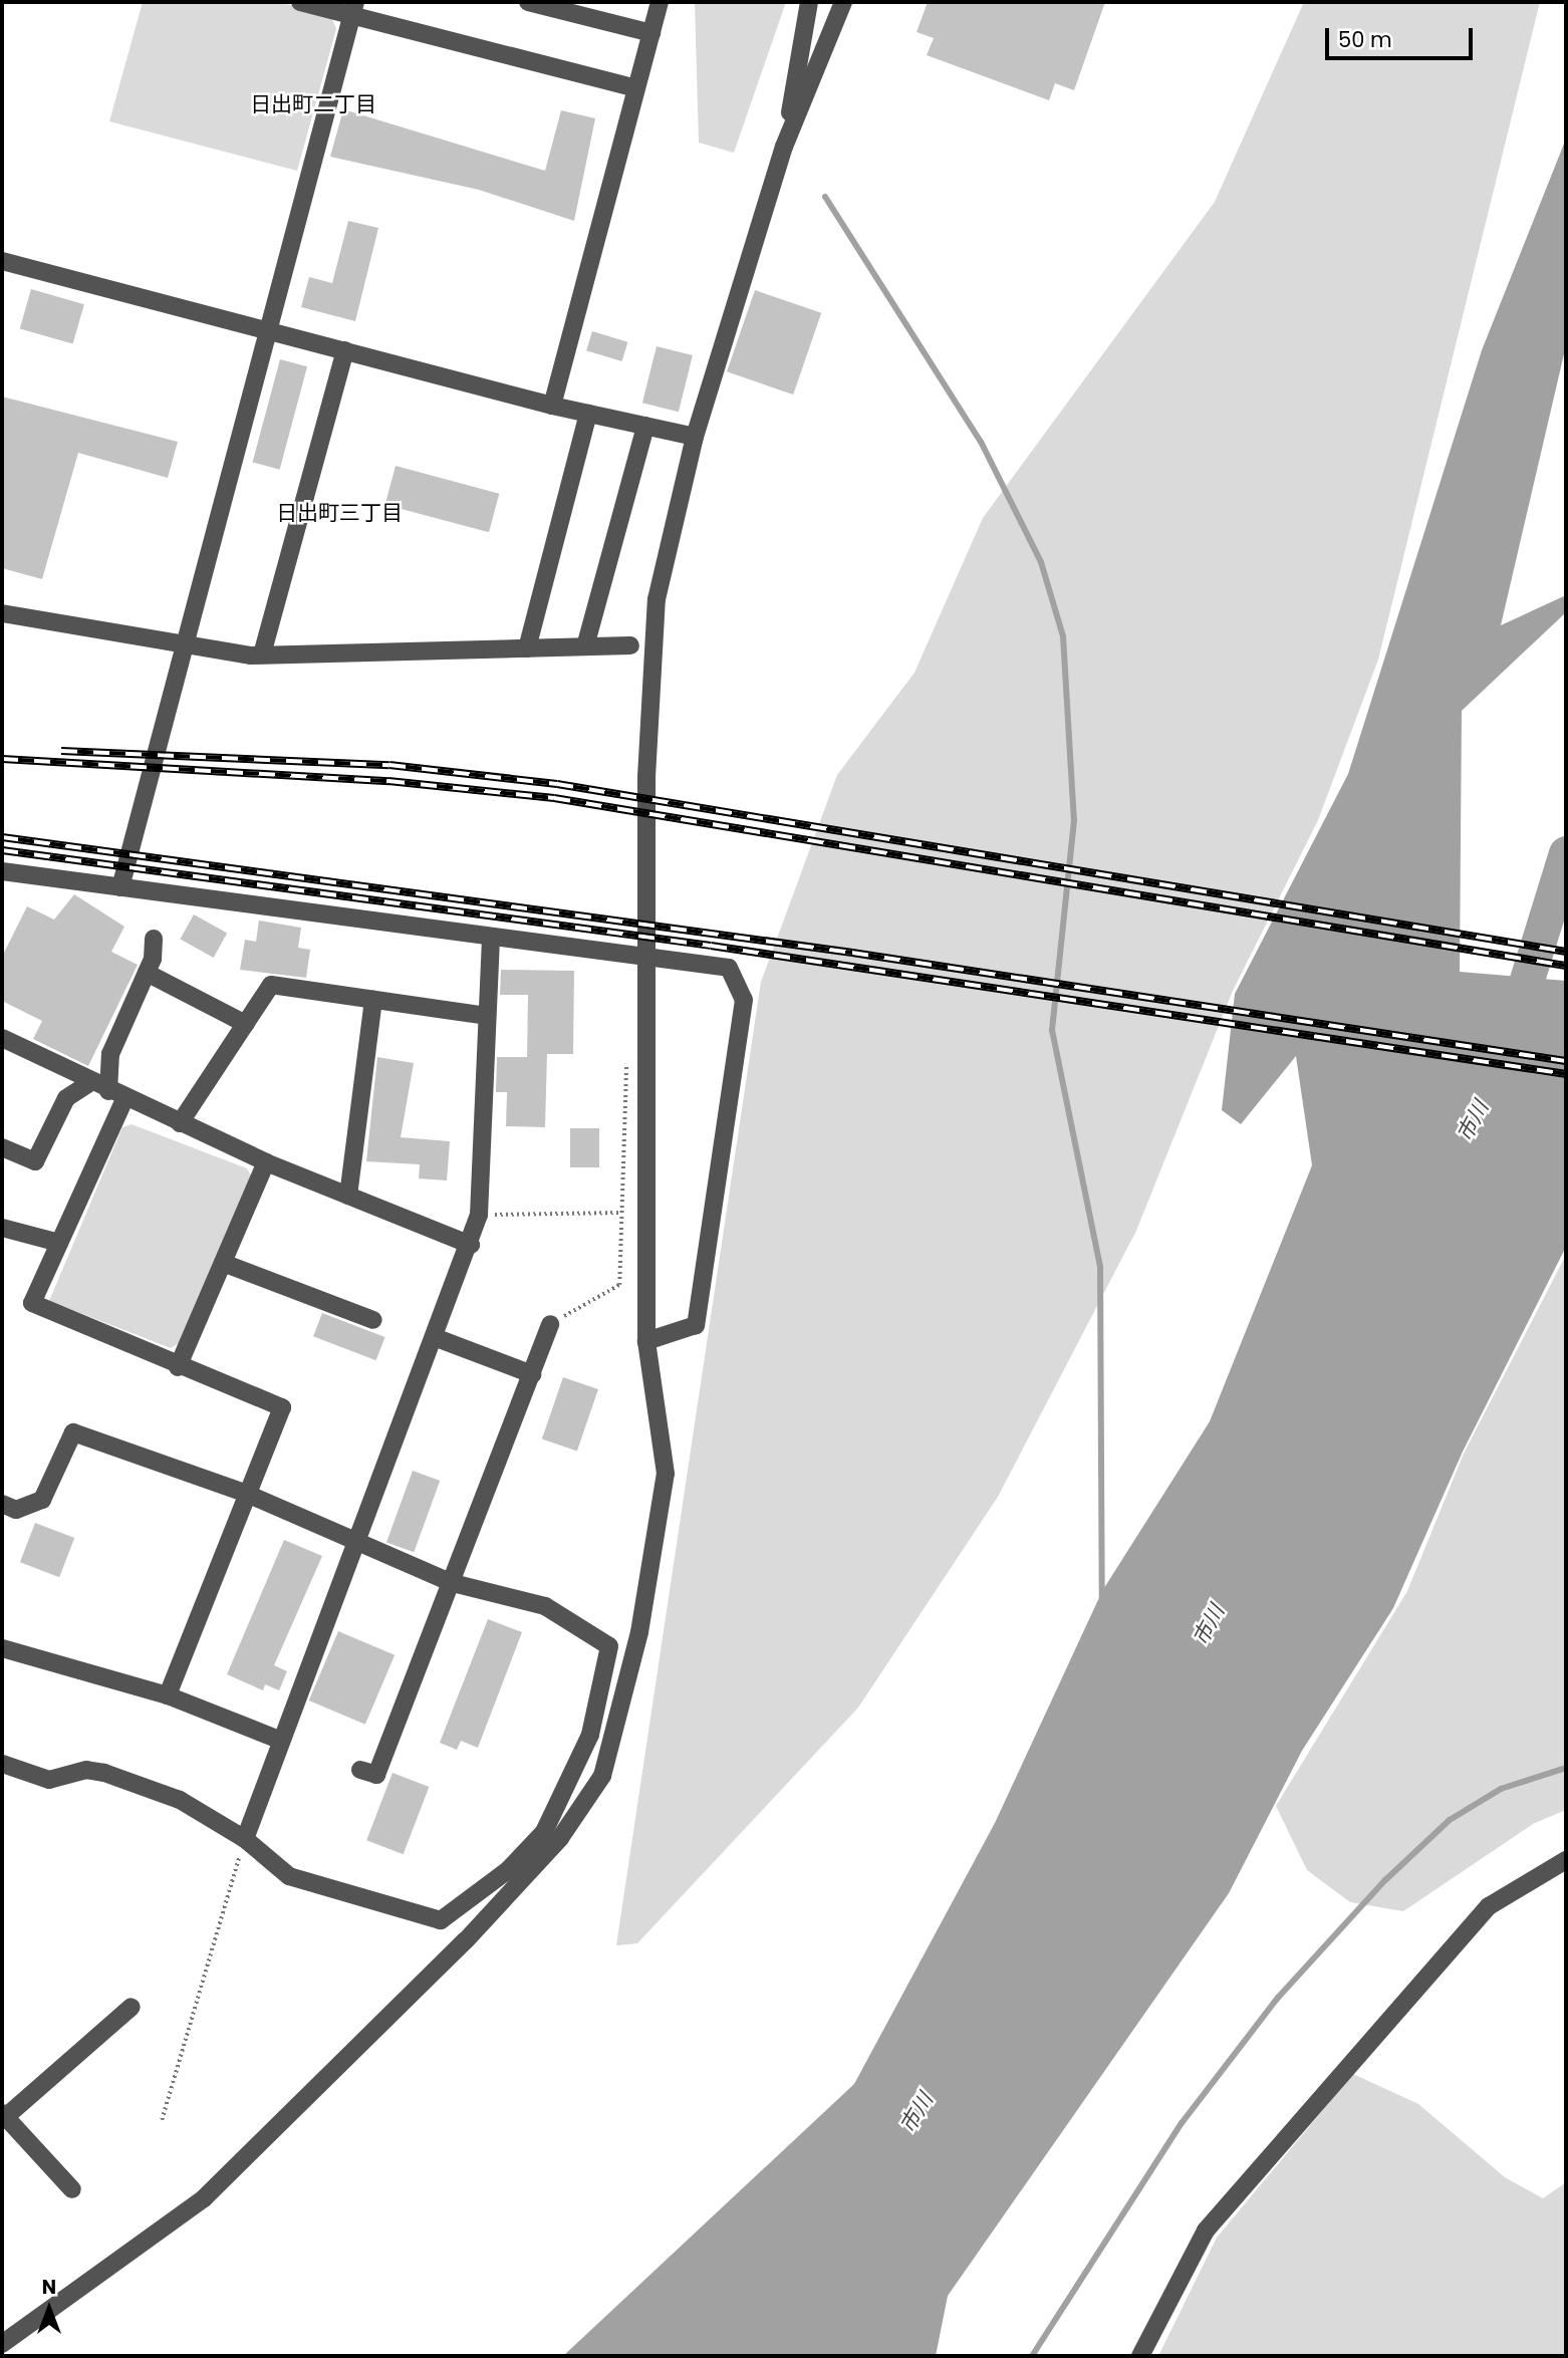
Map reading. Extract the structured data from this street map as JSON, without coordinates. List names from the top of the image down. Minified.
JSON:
{"districts":["日出町二丁目","日出町三丁目"],"water":["市川"],"scale_bar":"50 m","north":"top"}
